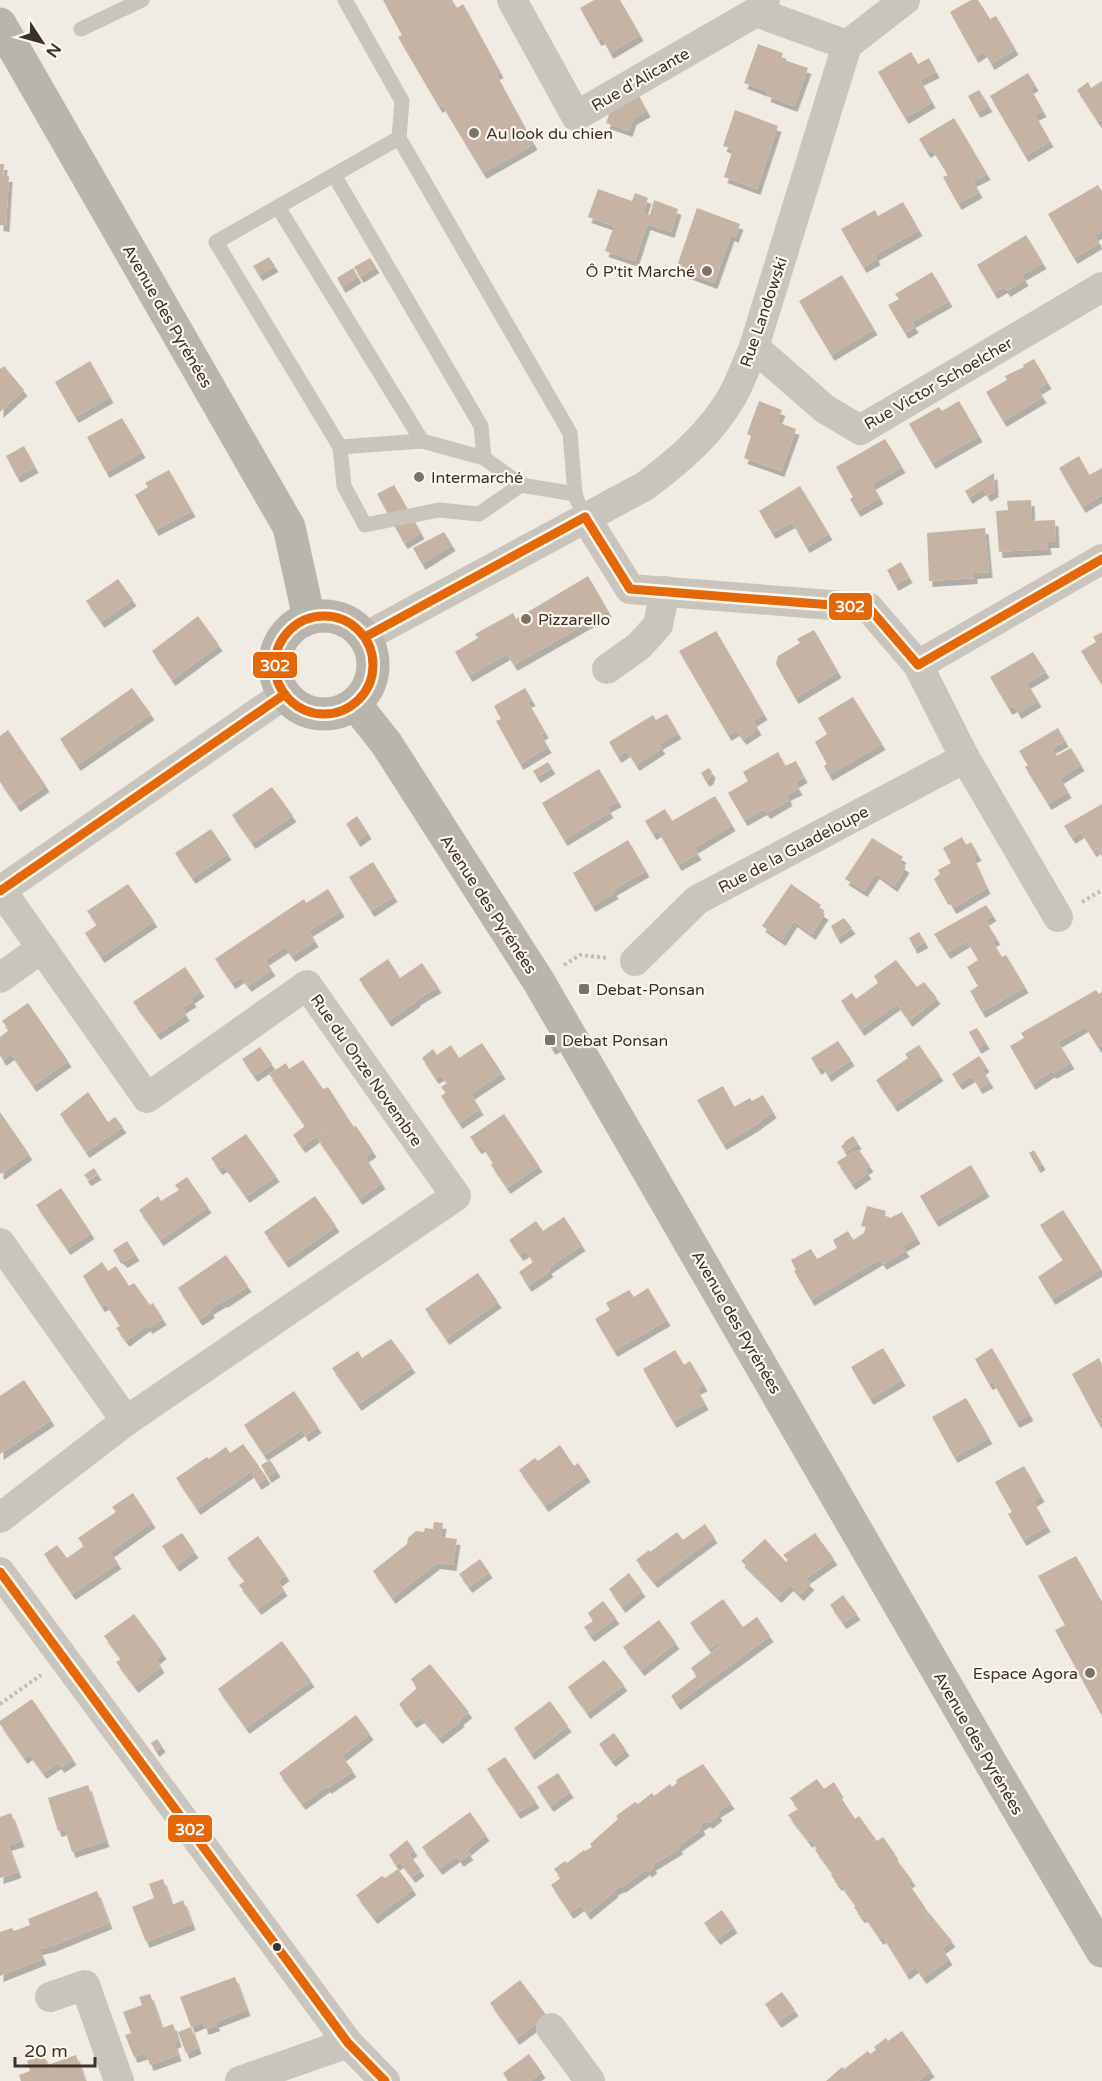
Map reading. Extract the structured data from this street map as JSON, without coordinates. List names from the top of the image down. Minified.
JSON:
{"streets":{"main road":["Avenue des Pyrénées"],"street":["Rue d'Alicante","Rue Landowski","Rue Victor Schoelcher","Rue de la Guadeloupe","Rue du Onze Novembre"]},"crossings":[["Rue Landowski","Avenue des Pyrénées"],["Rue Landowski","Rue Victor Schoelcher"]],"places":{"other":["Au look du chien","Ô P'tit Marché","Intermarché","Pizzarello","Espace Agora"],"transit":["Debat-Ponsan","Debat Ponsan"]},"lines":["transit line 302"],"scale_bar":"20 m","north":"bottom right"}
